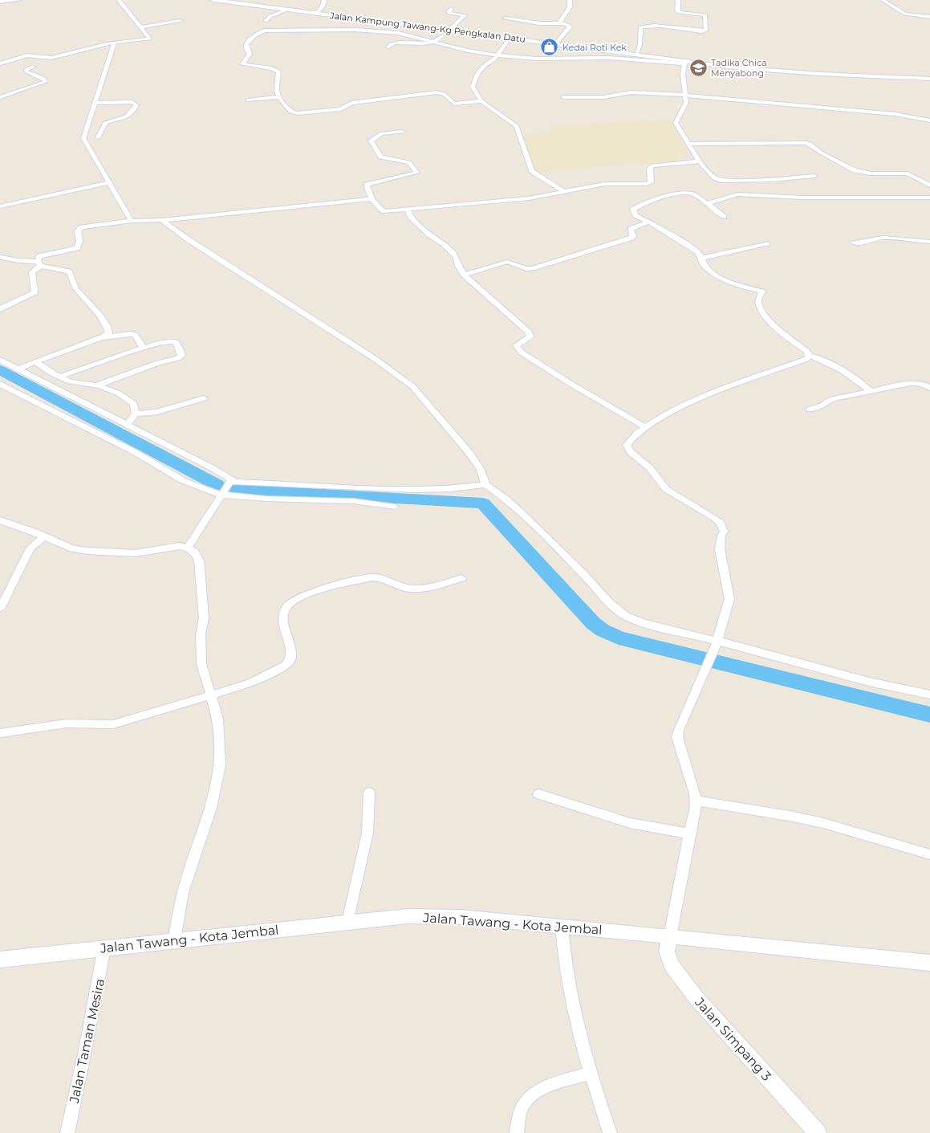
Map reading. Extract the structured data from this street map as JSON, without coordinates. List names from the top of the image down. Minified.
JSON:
{"streets":{"street":["Jalan Kampung Tawang-Kg Pengkalan Datu","Jalan Tawang - Kota Jembal","Jalan Simpang 3","Jalan Taman Mesira"]},"crossings":[["Jalan Tawang - Kota Jembal","Jalan Simpang 3"],["Jalan Tawang - Kota Jembal","Jalan Taman Mesira"]],"places":{"shop":["Kedai Roti Kek"],"school or university":["Tadika Chica Menyabong"]}}
